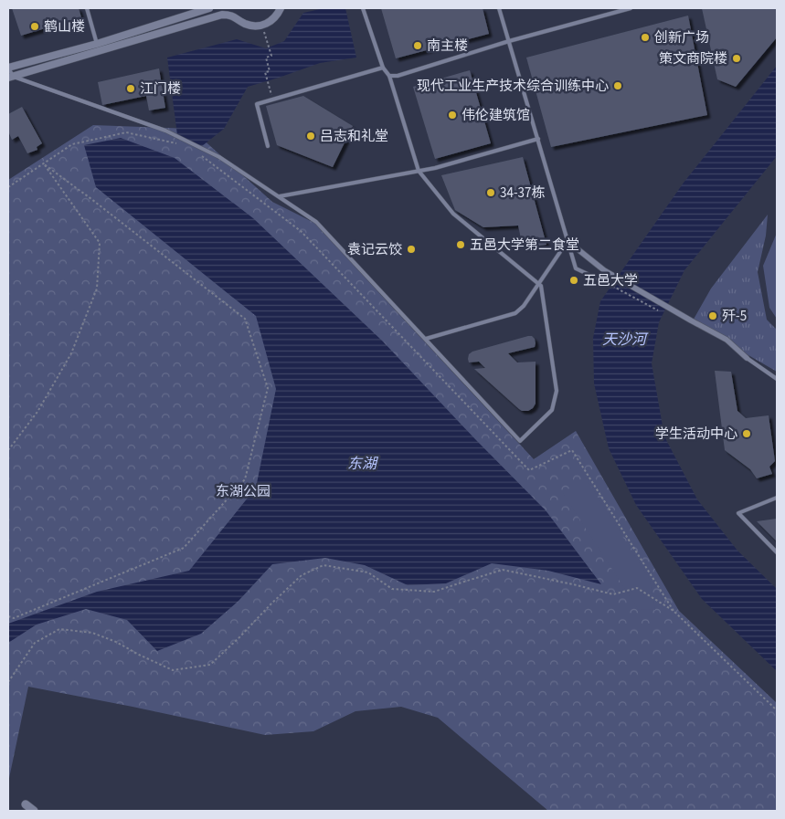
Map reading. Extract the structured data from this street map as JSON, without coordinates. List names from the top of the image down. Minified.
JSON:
{"water":["天沙河","东湖"],"parks":["东湖公园"],"places":["鹤山楼","创新广场","南主楼","策文商院楼","现代工业生产技术综合训练中心","江门楼","伟伦建筑馆","吕志和礼堂","34-37栋","五邑大学第二食堂","袁记云饺","五邑大学","歼-5","学生活动中心"]}
